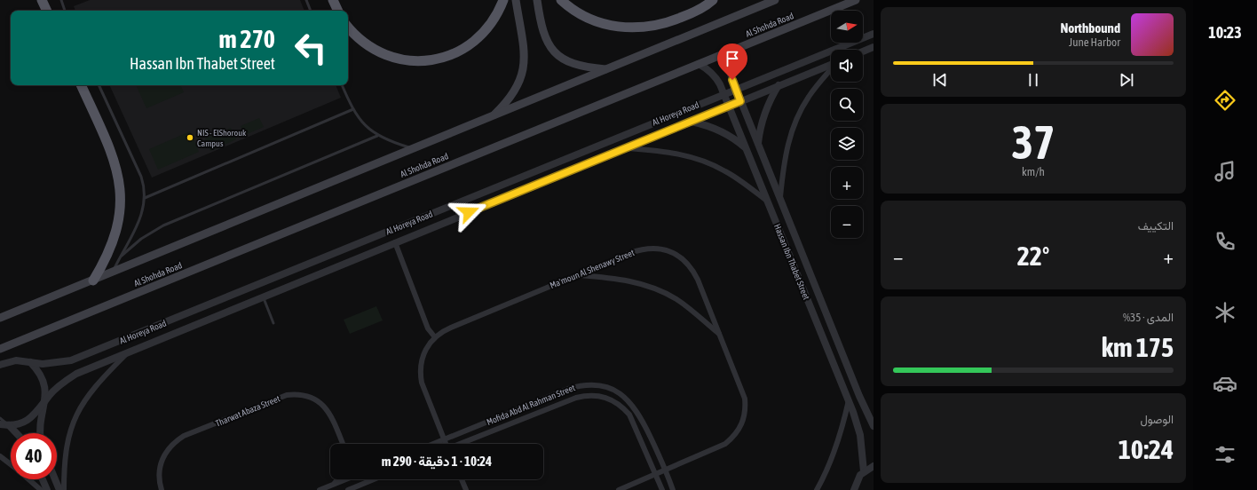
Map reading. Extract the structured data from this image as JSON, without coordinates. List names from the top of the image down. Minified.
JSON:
{"streets":{"main road":["Al Shohda Road"],"street":["Al Horeya Road","Hassan Ibn Thabet Street","Ma'moun Al Shenawy Street","Mofida Abd Al Rahman Street","Tharwat Abaza Street"]},"crossings":[["Al Shohda Road","Hassan Ibn Thabet Street"],["Al Horeya Road","Hassan Ibn Thabet Street"],["Ma'moun Al Shenawy Street","Mofida Abd Al Rahman Street"]],"places":["NIS - ElShorouk Campus"],"north":"right","page":{"tabs":"10:23","map_buttons":["+","−"],"turn":["270 m","Hassan Ibn Thabet Street"],"song":["Northbound","June Harbor"],"tile":[["37","km/h"],"التكييف",["المدى · 35%","175 km"],["الوصول","10:24"]],"heat":["−","22°","+"],"limit":"40","trip":"10:24 · 1 دقيقة · 290 m"}}
